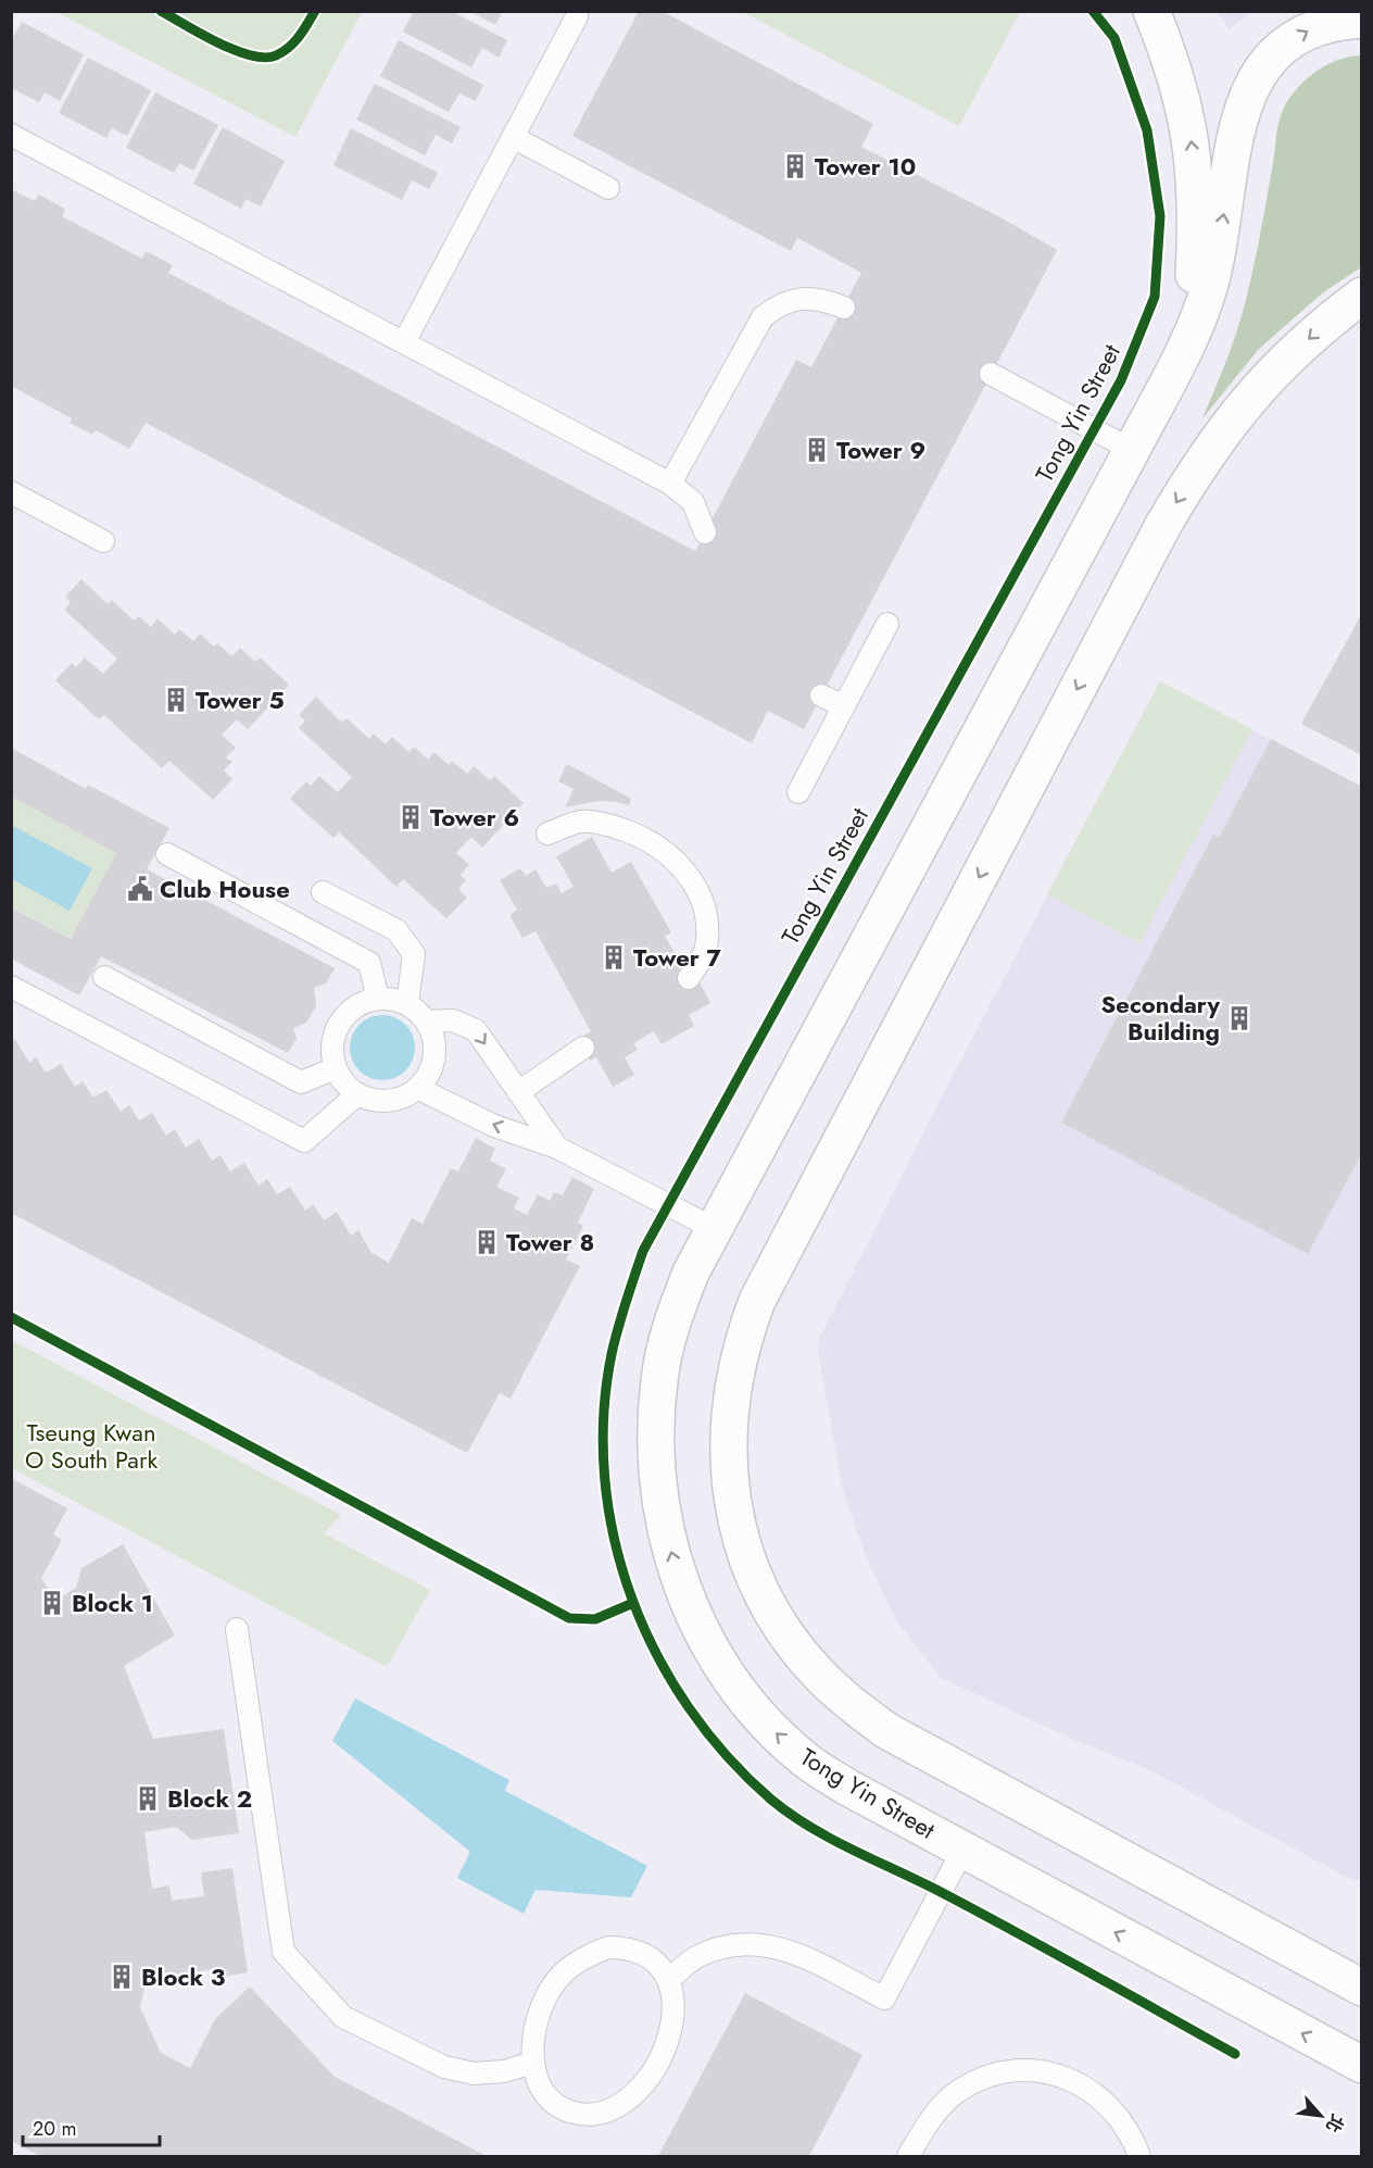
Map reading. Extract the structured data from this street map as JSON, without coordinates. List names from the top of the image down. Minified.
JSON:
{"streets":{"street":["Tong Yin Street"]},"one_way":["Tong Yin Street"],"parks":["Tseung Kwan O South Park"],"places":{"building":["Tower 10","Tower 9","Tower 5","Tower 6","Tower 7","Secondary Building","Tower 8","Block 1","Block 2","Block 3"],"public building":["Club House"]},"scale_bar":"20 m","north":"bottom right"}
